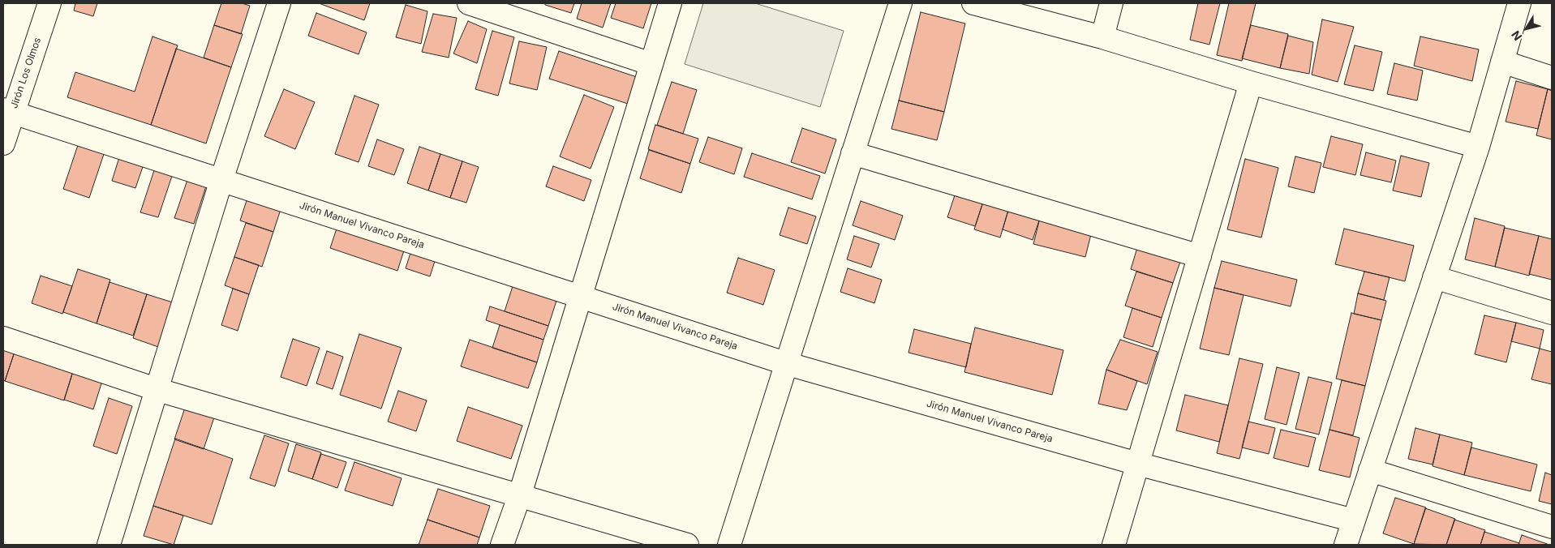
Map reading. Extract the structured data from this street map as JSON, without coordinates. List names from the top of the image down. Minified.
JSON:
{"streets":{"street":["Jirón Los Olmos","Jirón Manuel Vivanco Pareja"]},"crossings":[["Jirón Los Olmos","Jirón Manuel Vivanco Pareja"]],"north":"bottom left"}
